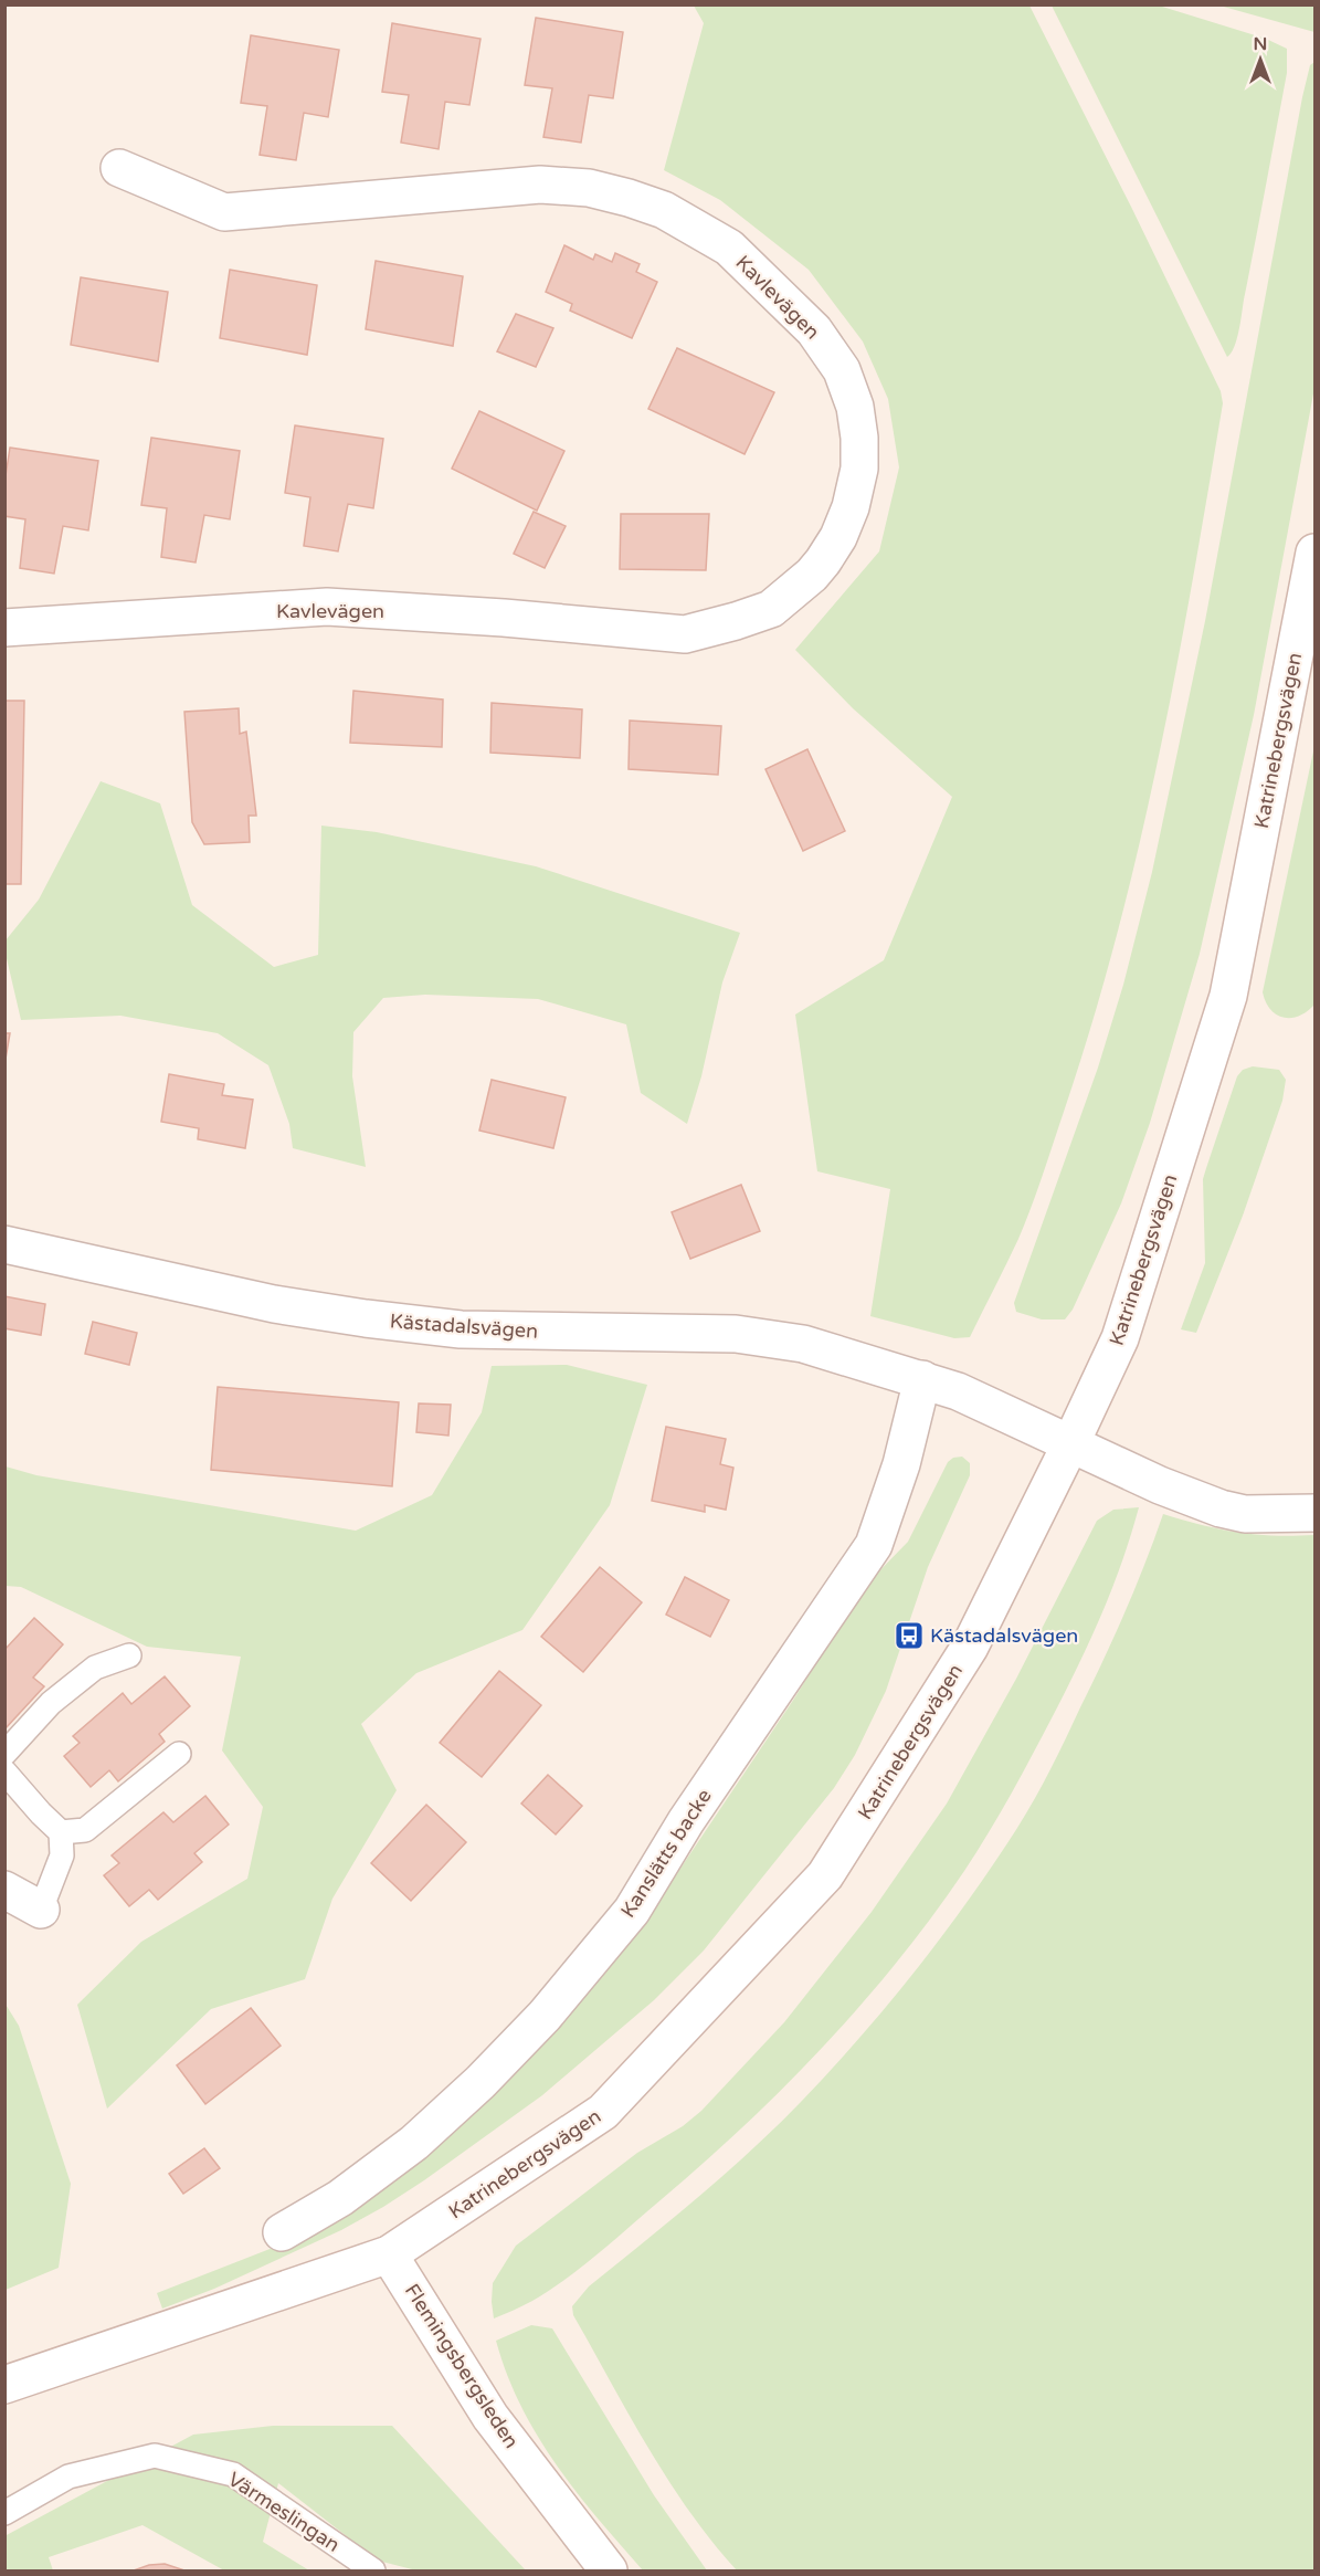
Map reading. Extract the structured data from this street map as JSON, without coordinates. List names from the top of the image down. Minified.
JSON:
{"streets":{"street":["Kavlevägen","Katrinebergsvägen","Kästadalsvägen","Kanslätts backe","Flemingsbergsleden"],"lane":["Värmeslingan"]},"crossings":[["Katrinebergsvägen","Kästadalsvägen"],["Katrinebergsvägen","Flemingsbergsleden"],["Kästadalsvägen","Kanslätts backe"]],"places":{"bus stop":["Kästadalsvägen"]},"north":"top"}
